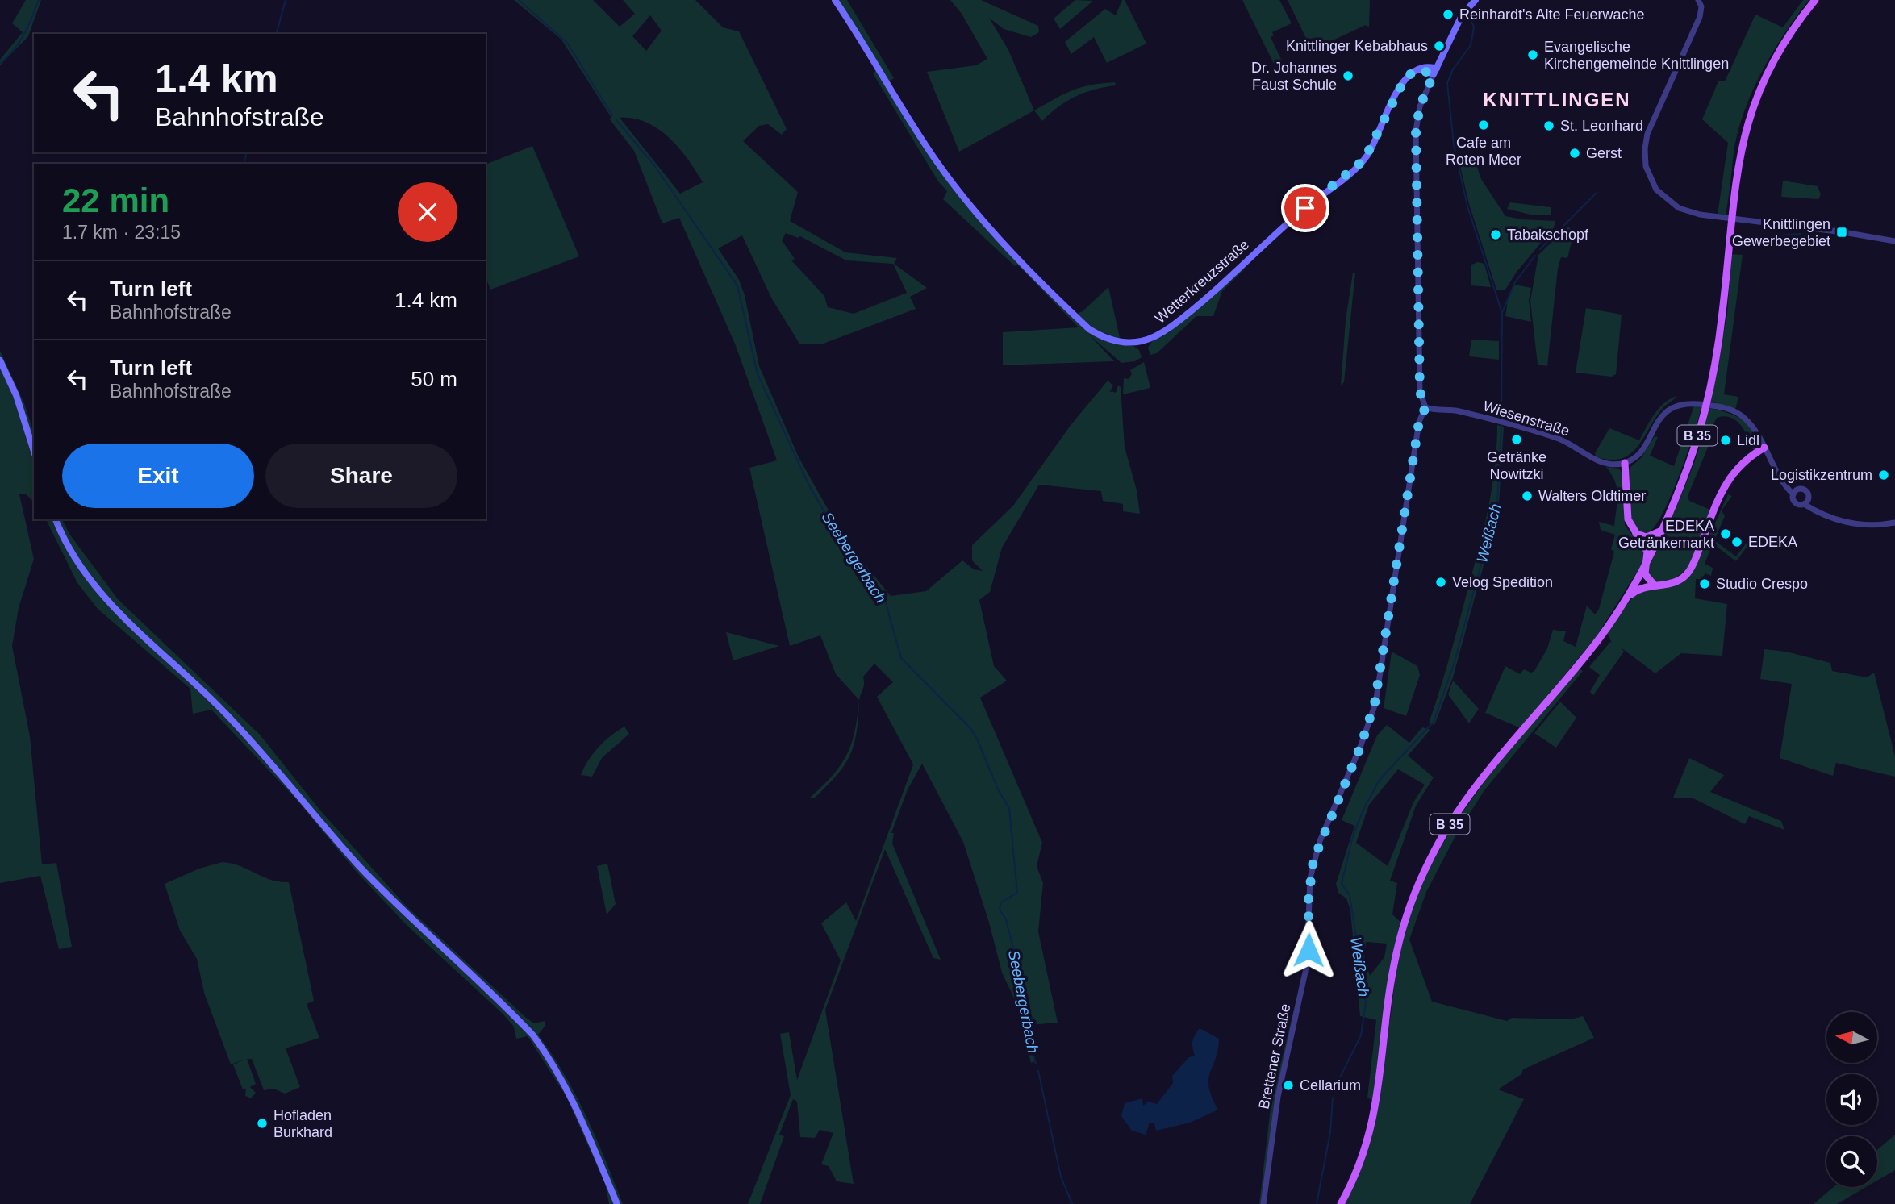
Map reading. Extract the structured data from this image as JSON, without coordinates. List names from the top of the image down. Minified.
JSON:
{"streets":{"main road":["Wetterkreuzstraße","B 35","Brettener Straße"],"street":["Wiesenstraße"]},"crossings":[["Wetterkreuzstraße","Brettener Straße"],["Wiesenstraße","Brettener Straße"]],"districts":["KNITTLINGEN"],"water":["Weißach","Seebergerbach"],"places":{"other":["Reinhardt's Alte Feuerwache","Knittlinger Kebabhaus","Evangelische Kirchengemeinde Knittlingen","Dr. Johannes Faust Schule","Cafe am Roten Meer","St. Leonhard","Gerst","Tabakschopf","Getränke Nowitzki","Lidl","Logistikzentrum","Walters Oldtimer","EDEKA Getränkemarkt","EDEKA","Velog Spedition","Studio Crespo","Cellarium","Hofladen Burkhard"],"transit":["Knittlingen Gewerbegebiet"]},"north":"left","page":{"turn":["1.4 km","Bahnhofstraße"],"heading":["22 min","1.7 km · 23:15"],"list":[{"name":"Turn left","note":"Bahnhofstraße","value":"1.4 km"},{"name":"Turn left","note":"Bahnhofstraße","value":"50 m"}],"buttons":["Exit","Share"]}}
